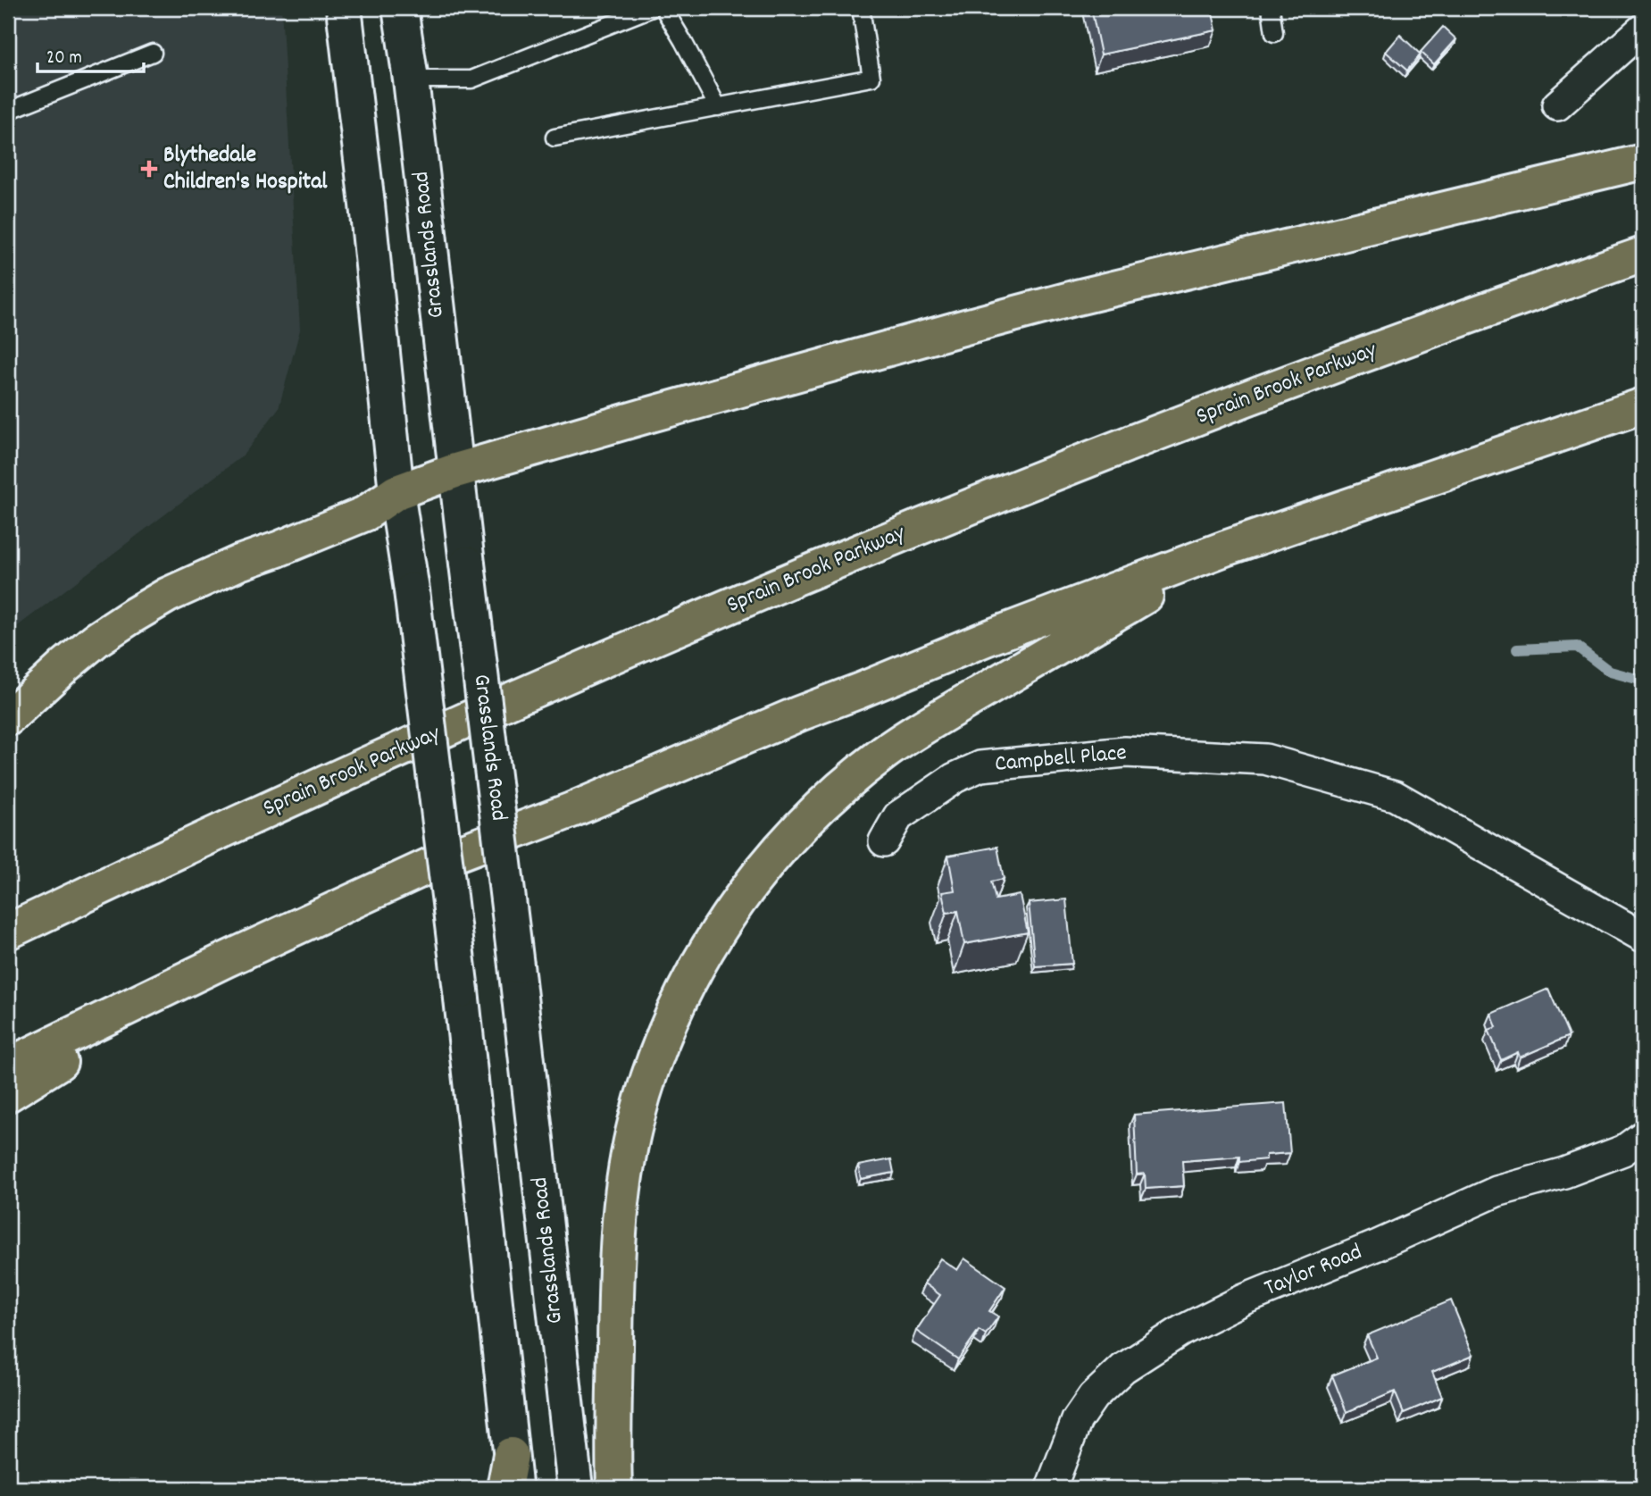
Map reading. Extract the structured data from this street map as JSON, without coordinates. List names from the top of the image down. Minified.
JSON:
{"streets":{"highway":["Sprain Brook Parkway"],"main road":["Grasslands Road"],"street":["Campbell Place","Taylor Road"]},"places":{"health":["Blythedale Children's Hospital"]},"scale_bar":"20 m"}
